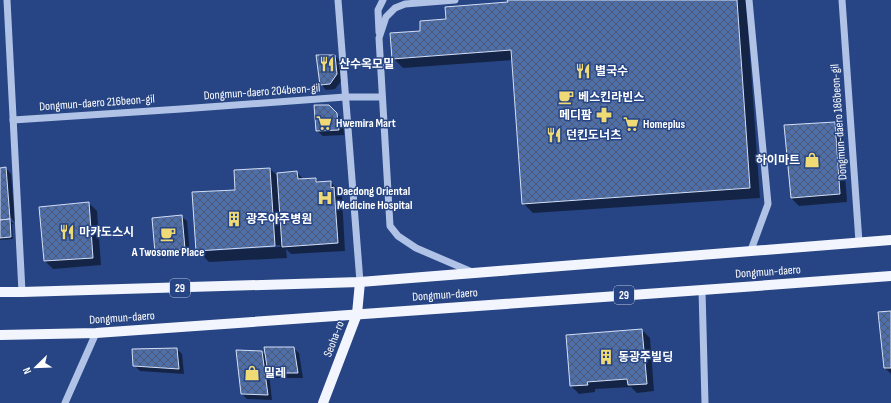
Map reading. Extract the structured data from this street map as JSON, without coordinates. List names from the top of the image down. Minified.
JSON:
{"streets":{"main road":["Dongmun-daero","29","Seoha-ro"],"lane":["Dongmun-daero 204beon-gil","Dongmun-daero 216beon-gil","Dongmun-daero 186beon-gil"]},"crossings":[["Dongmun-daero 204beon-gil","Dongmun-daero 216beon-gil"],["Dongmun-daero 186beon-gil","Dongmun-daero"],["Dongmun-daero","Seoha-ro"]],"places":{"restaurant":["산수옥모밀","별국수","던킨도너츠","마카도스시"],"cafe":["베스킨라빈스","A Twosome Place"],"pharmacy":["메디팜"],"supermarket":["Hwemira Mart","Homeplus"],"shop":["하이마트","밀레"],"hospital":["Daedong Oriental Medicine Hospital"],"building":["광주아주병원","동광주빌딩"]},"north":"bottom left"}
